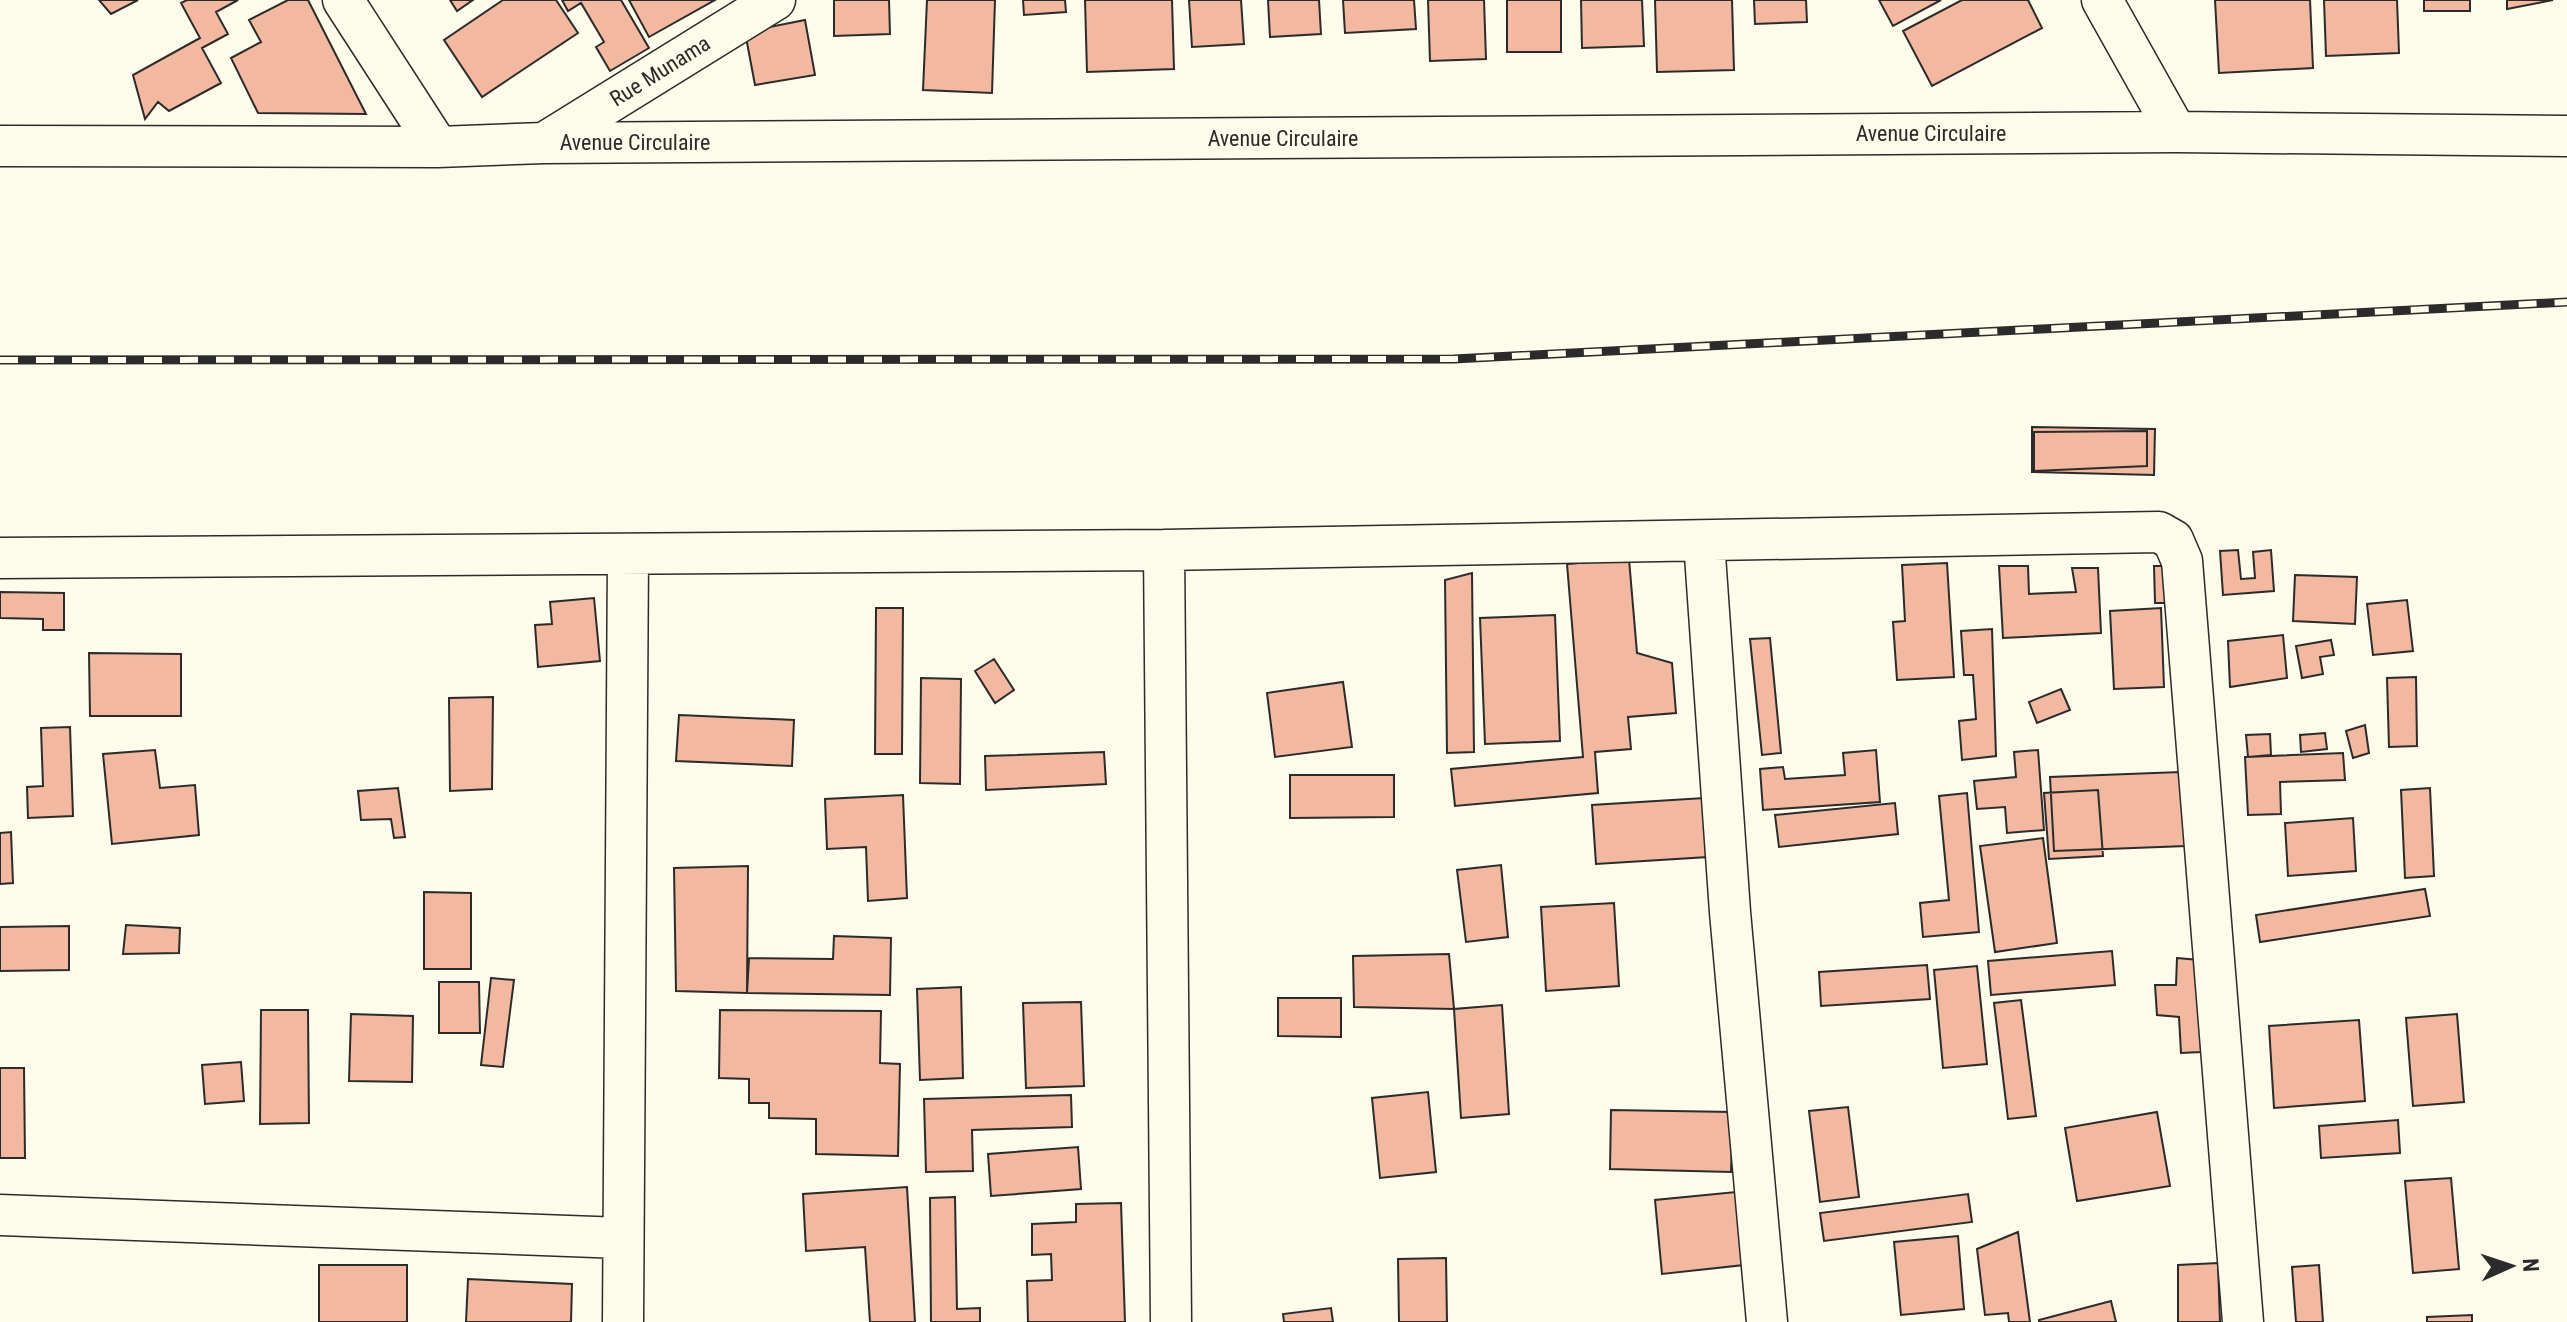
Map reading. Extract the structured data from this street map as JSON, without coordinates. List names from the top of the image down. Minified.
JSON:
{"streets":{"street":["Rue Munama","Avenue Circulaire"]},"crossings":[["Rue Munama","Avenue Circulaire"]],"north":"right"}
